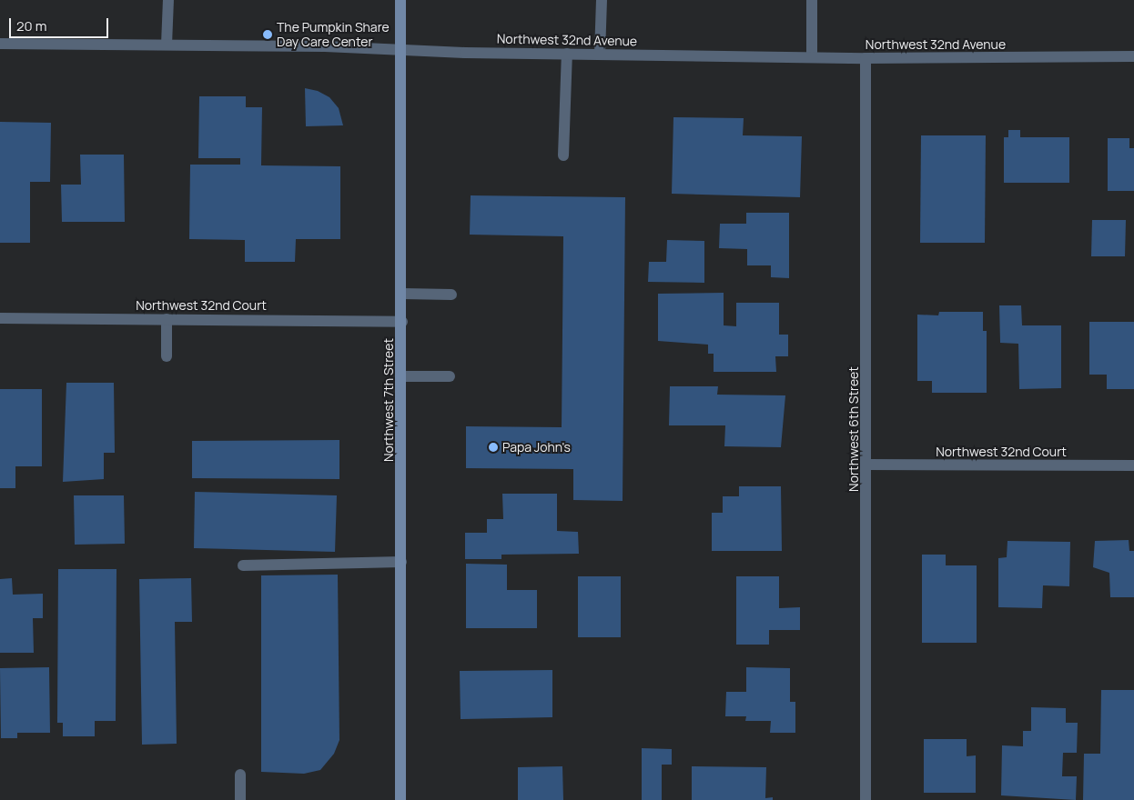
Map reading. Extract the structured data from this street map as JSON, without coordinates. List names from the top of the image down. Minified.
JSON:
{"streets":{"main road":["Northwest 7th Street"],"street":["Northwest 32nd Avenue","Northwest 32nd Court","Northwest 6th Street"]},"crossings":[["Northwest 32nd Avenue","Northwest 7th Street"],["Northwest 32nd Avenue","Northwest 6th Street"],["Northwest 32nd Court","Northwest 7th Street"],["Northwest 32nd Court","Northwest 6th Street"]],"places":["The Pumpkin Share Day Care Center","Papa John's"],"scale_bar":"20 m"}
